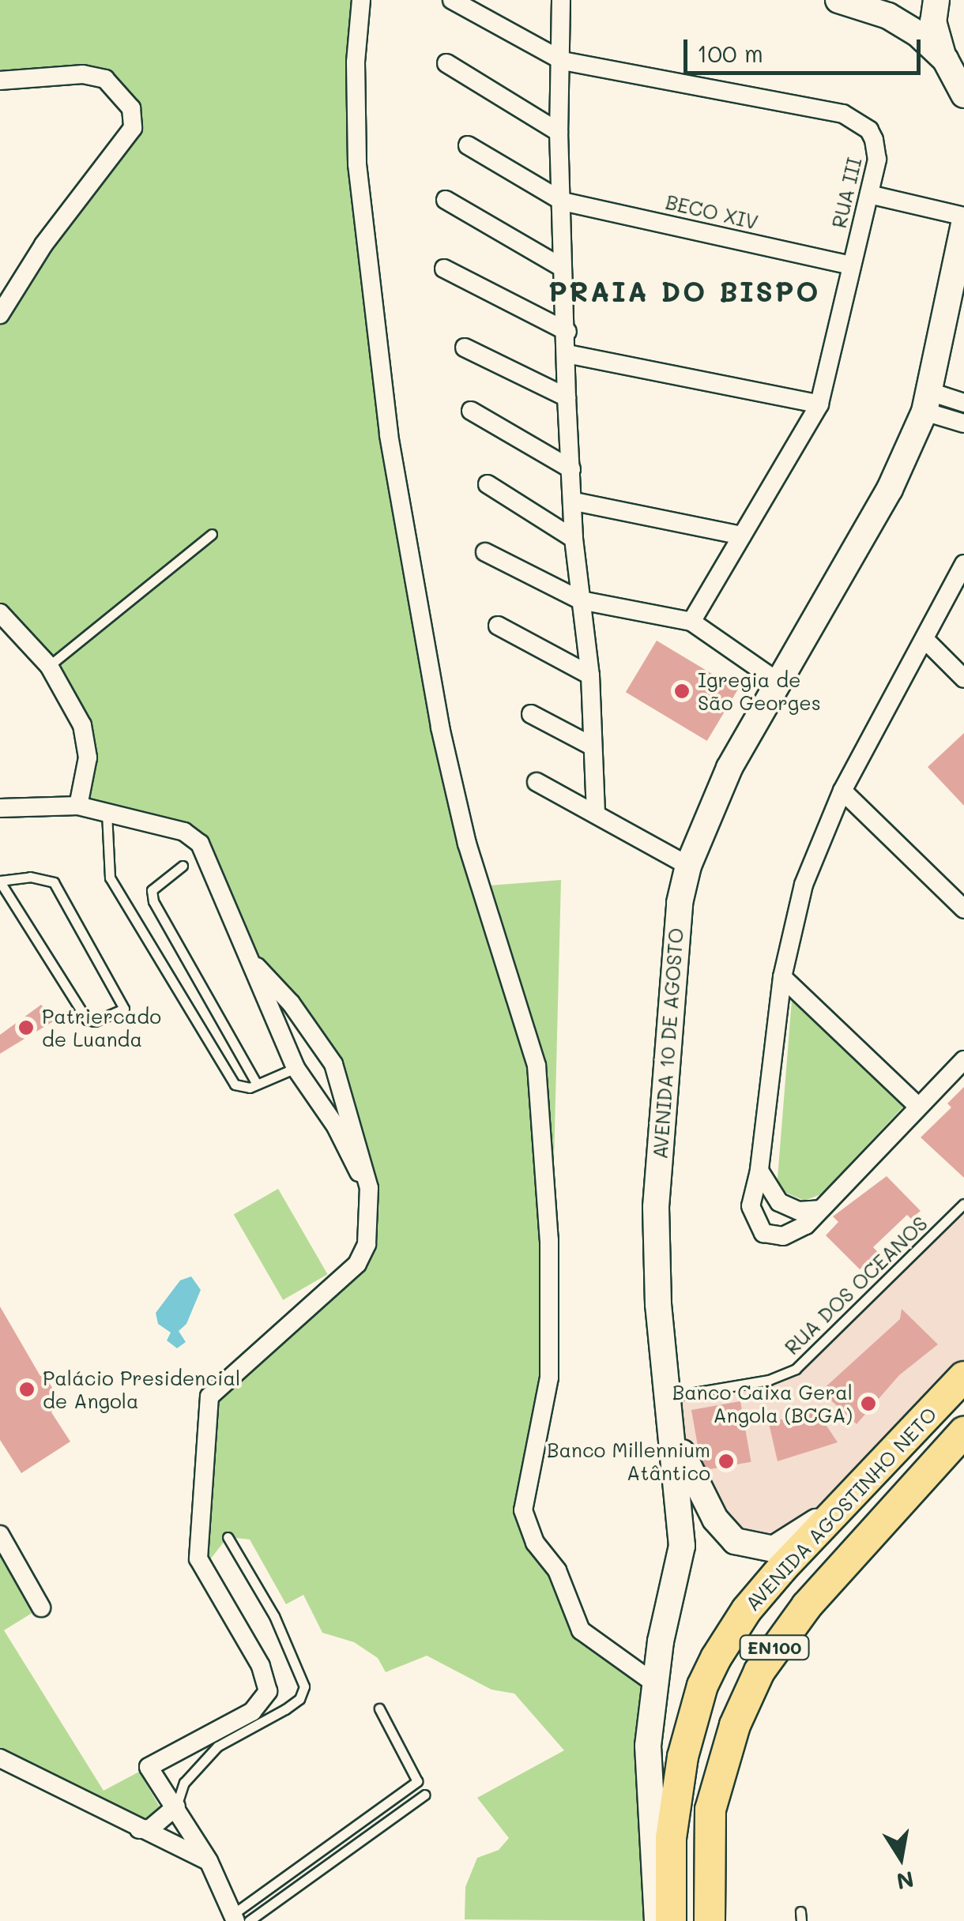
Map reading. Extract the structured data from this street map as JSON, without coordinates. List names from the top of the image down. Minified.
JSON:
{"streets":{"main road":["AVENIDA AGOSTINHO NETO","EN100"],"street":["RUA III","BECO XIV","AVENIDA 10 DE AGOSTO"],"lane":["RUA DOS OCEANOS"]},"crossings":[["RUA III","BECO XIV"],["AVENIDA 10 DE AGOSTO","RUA DOS OCEANOS"]],"districts":["PRAIA DO BISPO"],"places":["Igregia de São Georges","Patriercado de Luanda","Palácio Presidencial de Angola","Banco Caixa Geral Angola (BCGA)","Banco Millennium Atântico"],"scale_bar":"100 m","north":"bottom"}
